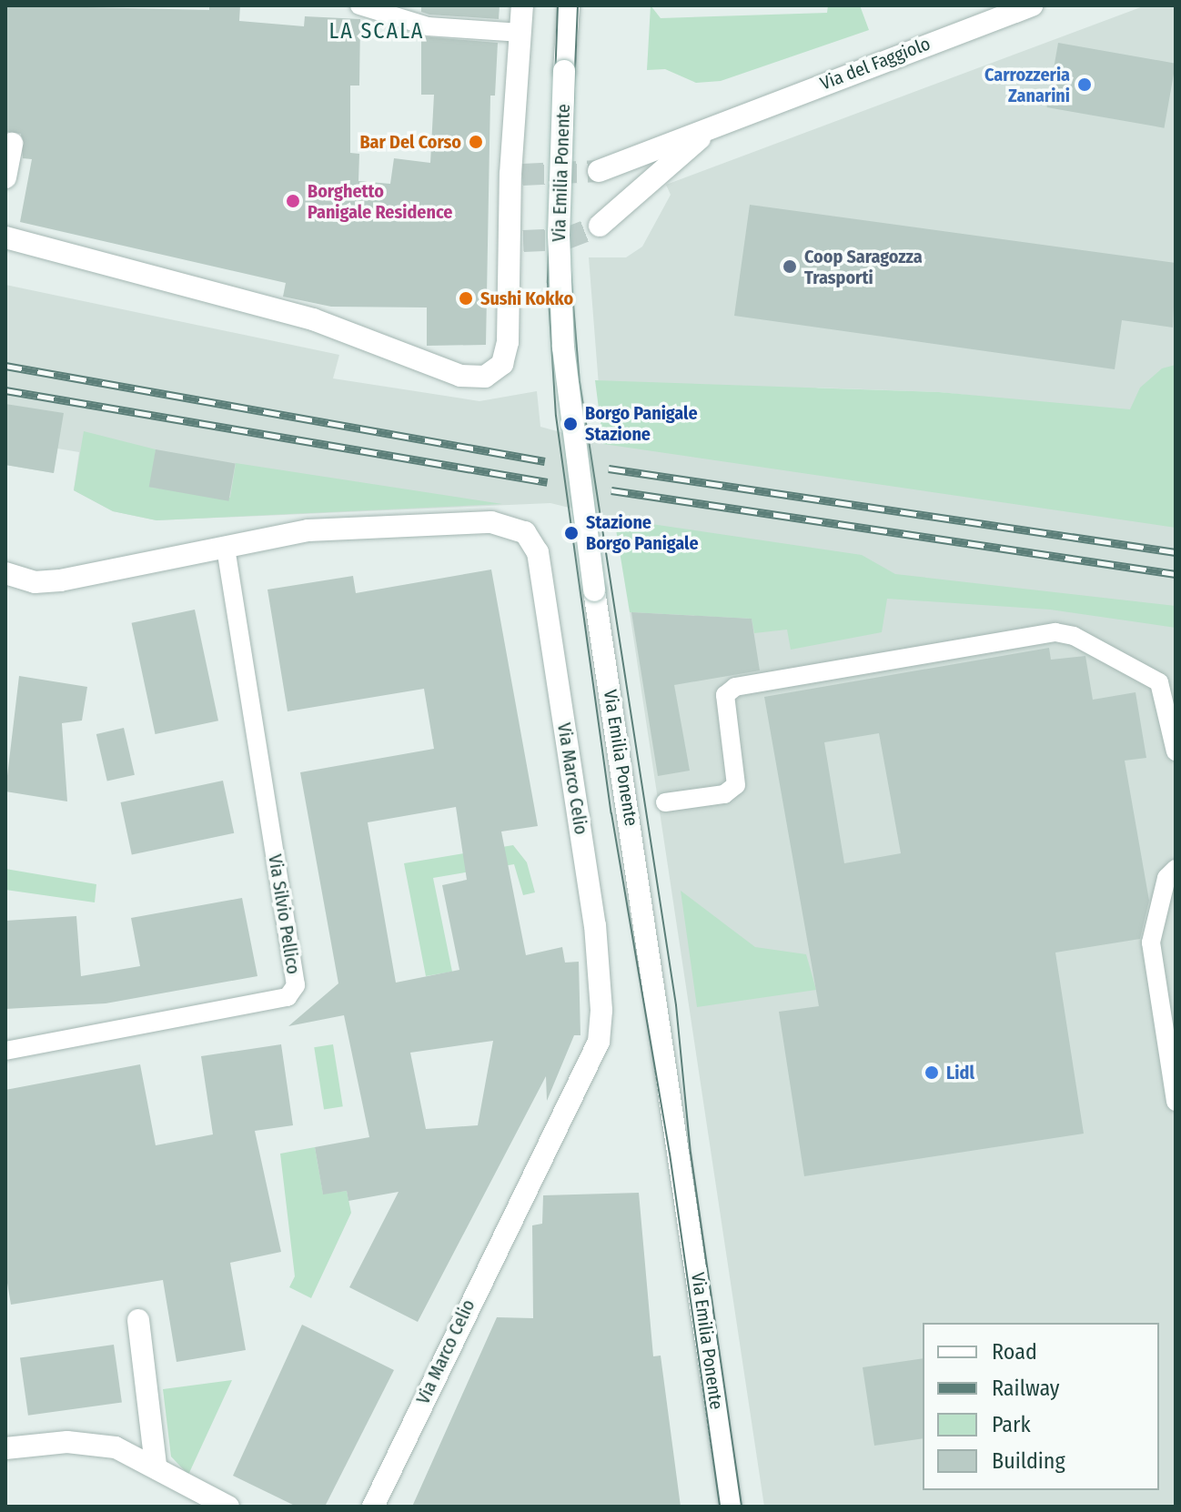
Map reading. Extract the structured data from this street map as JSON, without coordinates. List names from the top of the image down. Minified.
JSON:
{"streets":{"street":["Via del Faggiolo","Via Emilia Ponente","Via Marco Celio"],"lane":["Via Silvio Pellico"]},"crossings":[["Via Marco Celio","Via Silvio Pellico"]],"districts":["LA SCALA"],"places":["Carrozzeria Zanarini","Bar Del Corso","Borghetto Panigale Residence","Coop Saragozza Trasporti","Sushi Kokko","Borgo Panigale Stazione","Stazione Borgo Panigale","Lidl"],"legend":["Road","Railway","Park","Building"]}
